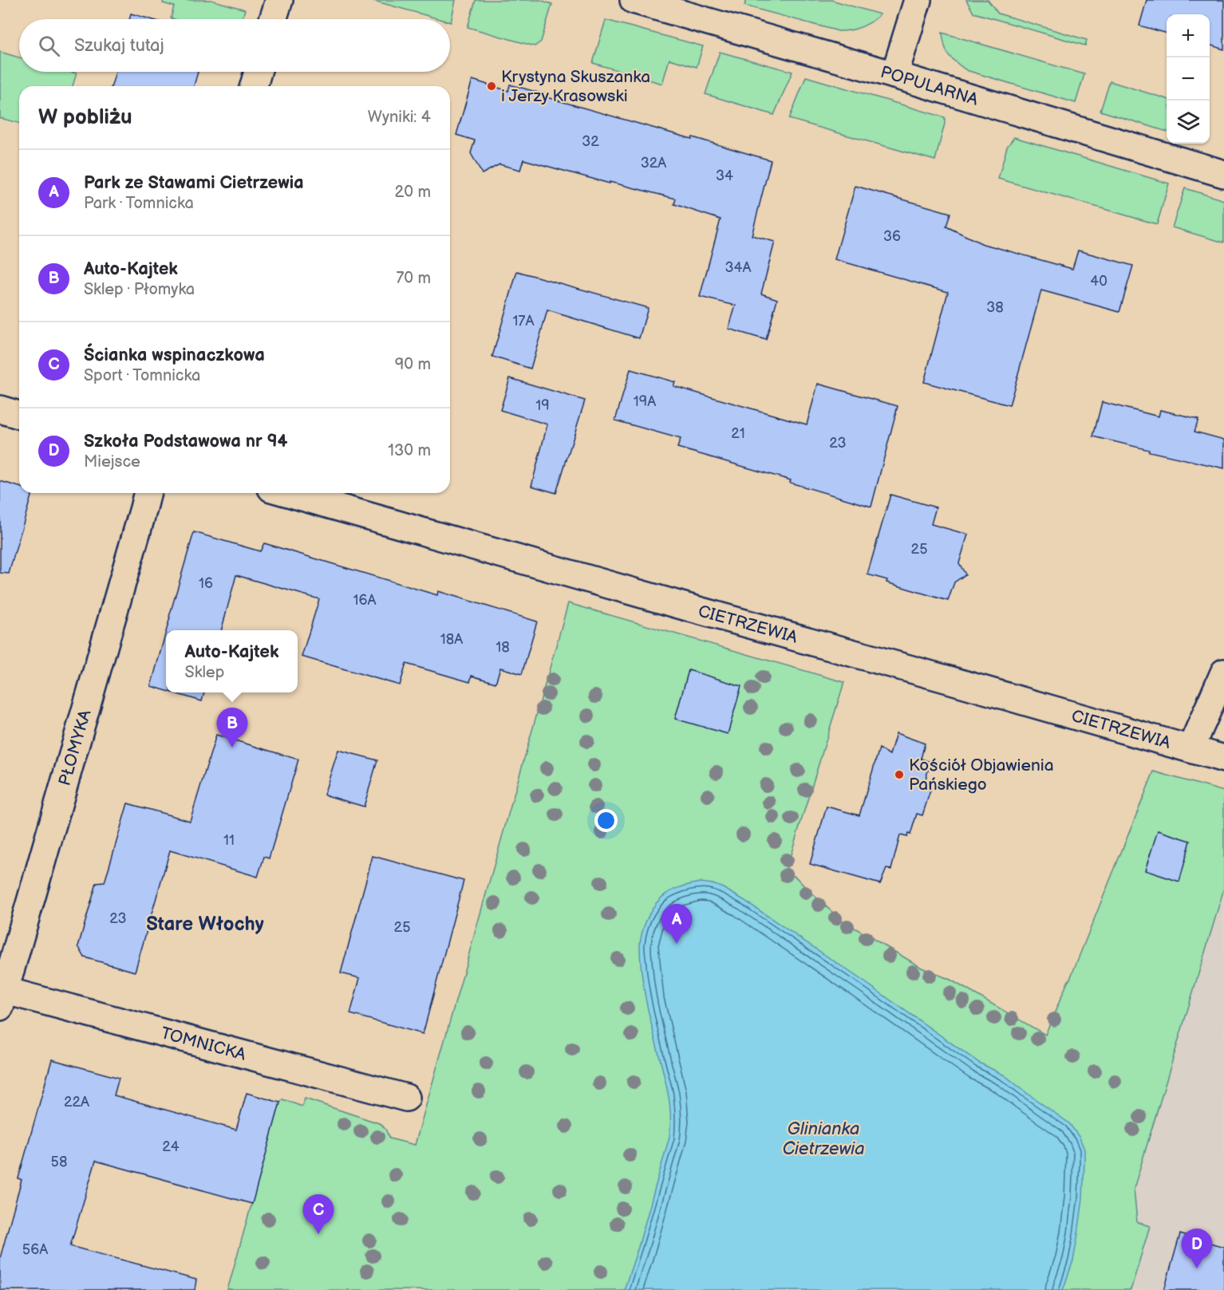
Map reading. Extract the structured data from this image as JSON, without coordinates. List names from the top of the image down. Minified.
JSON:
{"streets":{"street":["POPULARNA","CIETRZEWIA","PŁOMYKA","TOMNICKA"]},"crossings":[["PŁOMYKA","TOMNICKA"]],"districts":["Stare Włochy"],"water":["Glinianka Cietrzewia"],"places":["Krystyna Skuszanka i Jerzy Krasowski","Kościół Objawienia Pańskiego"],"house_numbers":["32","32A","34","36","34A","40","38","17A","19A","19","21","23","25","16","16A","18A","18","11","23","25","22A","24","58","56A"],"page":{"map_buttons":["+","−"],"search":"Szukaj tutaj","heading":["W pobliżu","Wyniki: 4"],"list":[{"mark":"A","name":"Park ze Stawami Cietrzewia","note":"Park · Tomnicka","value":"20 m"},{"mark":"B","name":"Auto-Kajtek","note":"Sklep · Płomyka","value":"70 m"},{"mark":"C","name":"Ścianka wspinaczkowa","note":"Sport · Tomnicka","value":"90 m"},{"mark":"D","name":"Szkoła Podstawowa nr 94","note":"Miejsce","value":"130 m"}],"popup":["Auto-Kajtek","Sklep"],"pins":["B","A","C","D"]}}
